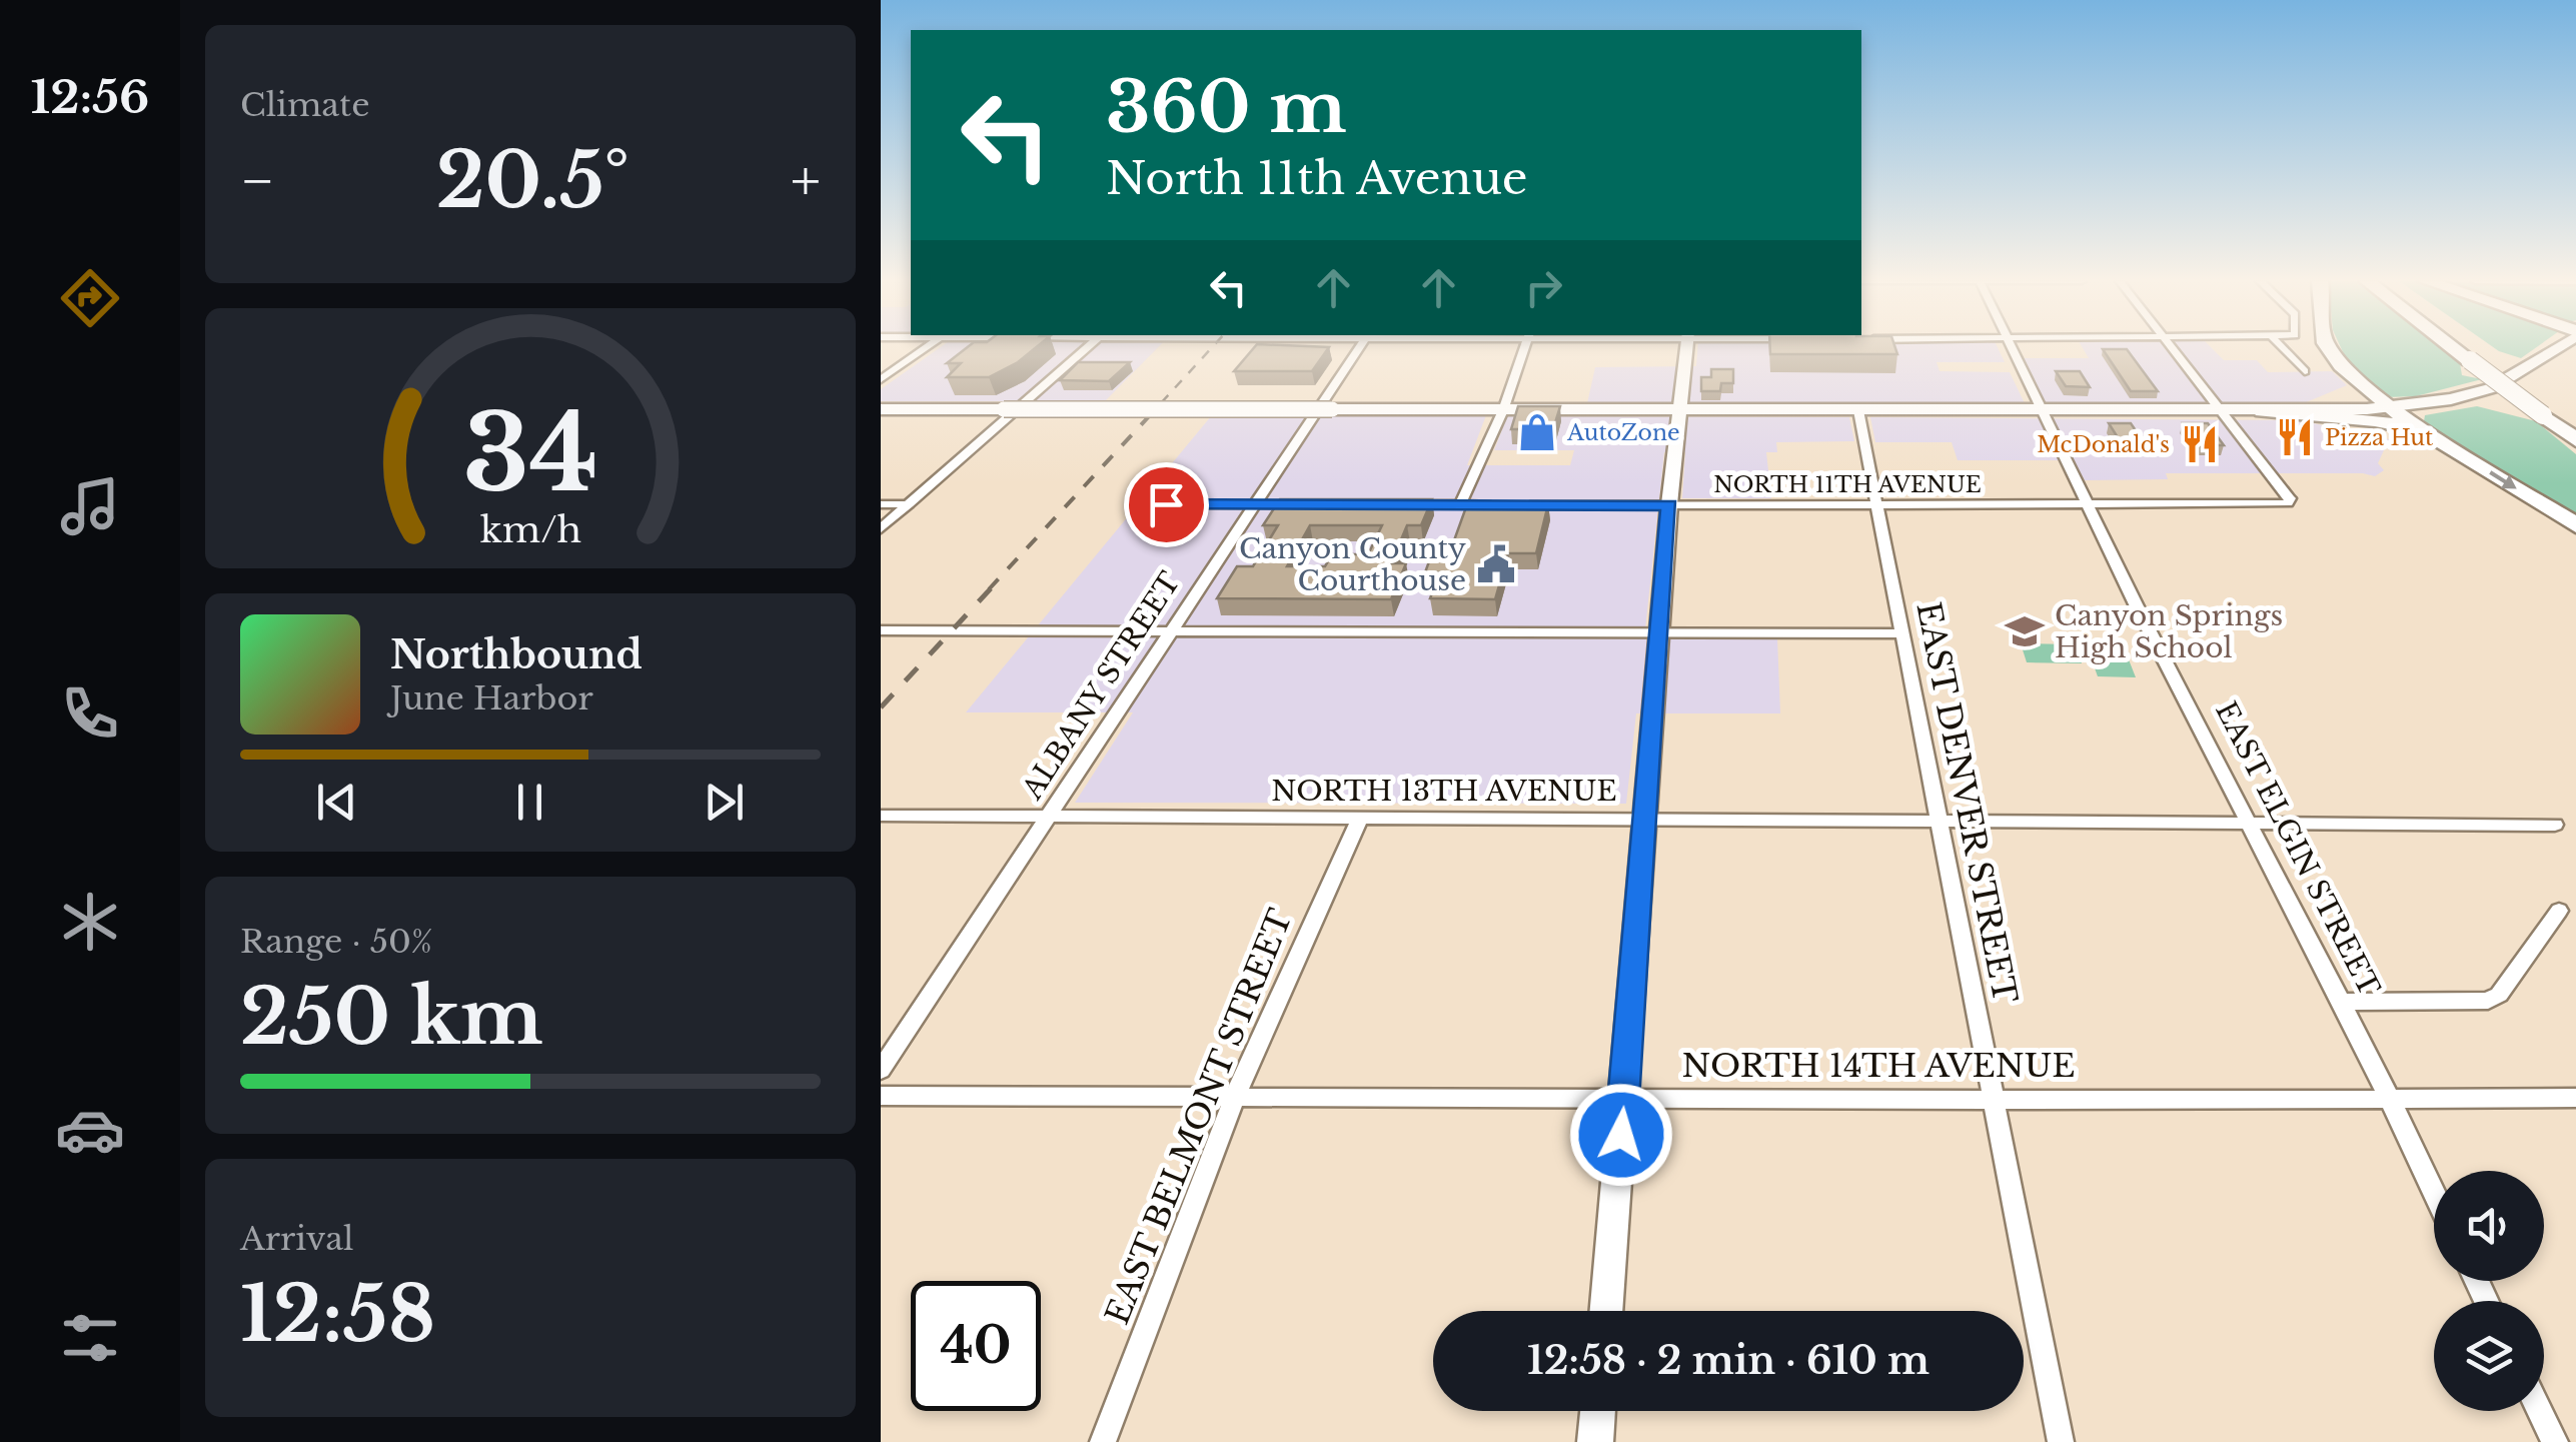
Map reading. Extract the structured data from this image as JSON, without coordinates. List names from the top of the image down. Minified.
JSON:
{"streets":{"street":["NORTH 11TH AVENUE","ALBANY STREET","NORTH 13TH AVENUE","EAST DENVER STREET","EAST ELGIN STREET","NORTH 14TH AVENUE","EAST BELMONT STREET"]},"crossings":[["NORTH 11TH AVENUE","EAST DENVER STREET"],["NORTH 11TH AVENUE","EAST ELGIN STREET"],["ALBANY STREET","NORTH 13TH AVENUE"],["NORTH 13TH AVENUE","EAST DENVER STREET"],["NORTH 13TH AVENUE","EAST ELGIN STREET"],["NORTH 13TH AVENUE","EAST BELMONT STREET"],["EAST DENVER STREET","NORTH 14TH AVENUE"],["EAST ELGIN STREET","NORTH 14TH AVENUE"],["NORTH 14TH AVENUE","EAST BELMONT STREET"]],"places":{"shop":["AutoZone"],"restaurant":["Pizza Hut","McDonald's"],"public building":["Canyon County Courthouse"],"school or university":["Canyon Springs High School"]},"page":{"tabs":"12:56","tile":["Climate",["Range · 50%","250 km"],["Arrival","12:58"]],"turn":["360 m","North 11th Avenue"],"heat":["−","20.5°","+"],"song":["Northbound","June Harbor"],"limit":"40","trip":"12:58 · 2 min · 610 m","gauge":["34","km/h"]}}
